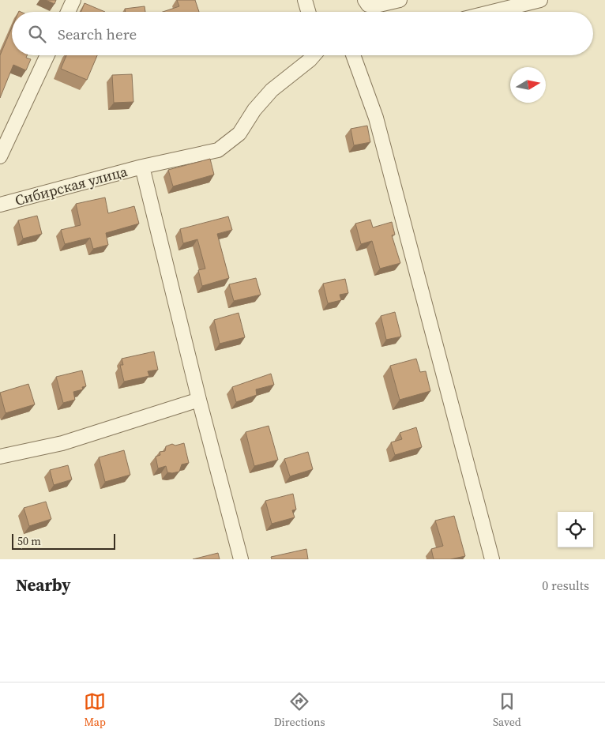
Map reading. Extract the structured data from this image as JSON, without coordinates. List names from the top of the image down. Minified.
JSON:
{"streets":{"street":["Сибирская улица"]},"scale_bar":"50 m","north":"right","page":{"search":"Search here","scale":"50 m","heading":["Nearby","0 results"],"nav":["Map","Directions","Saved"]}}
